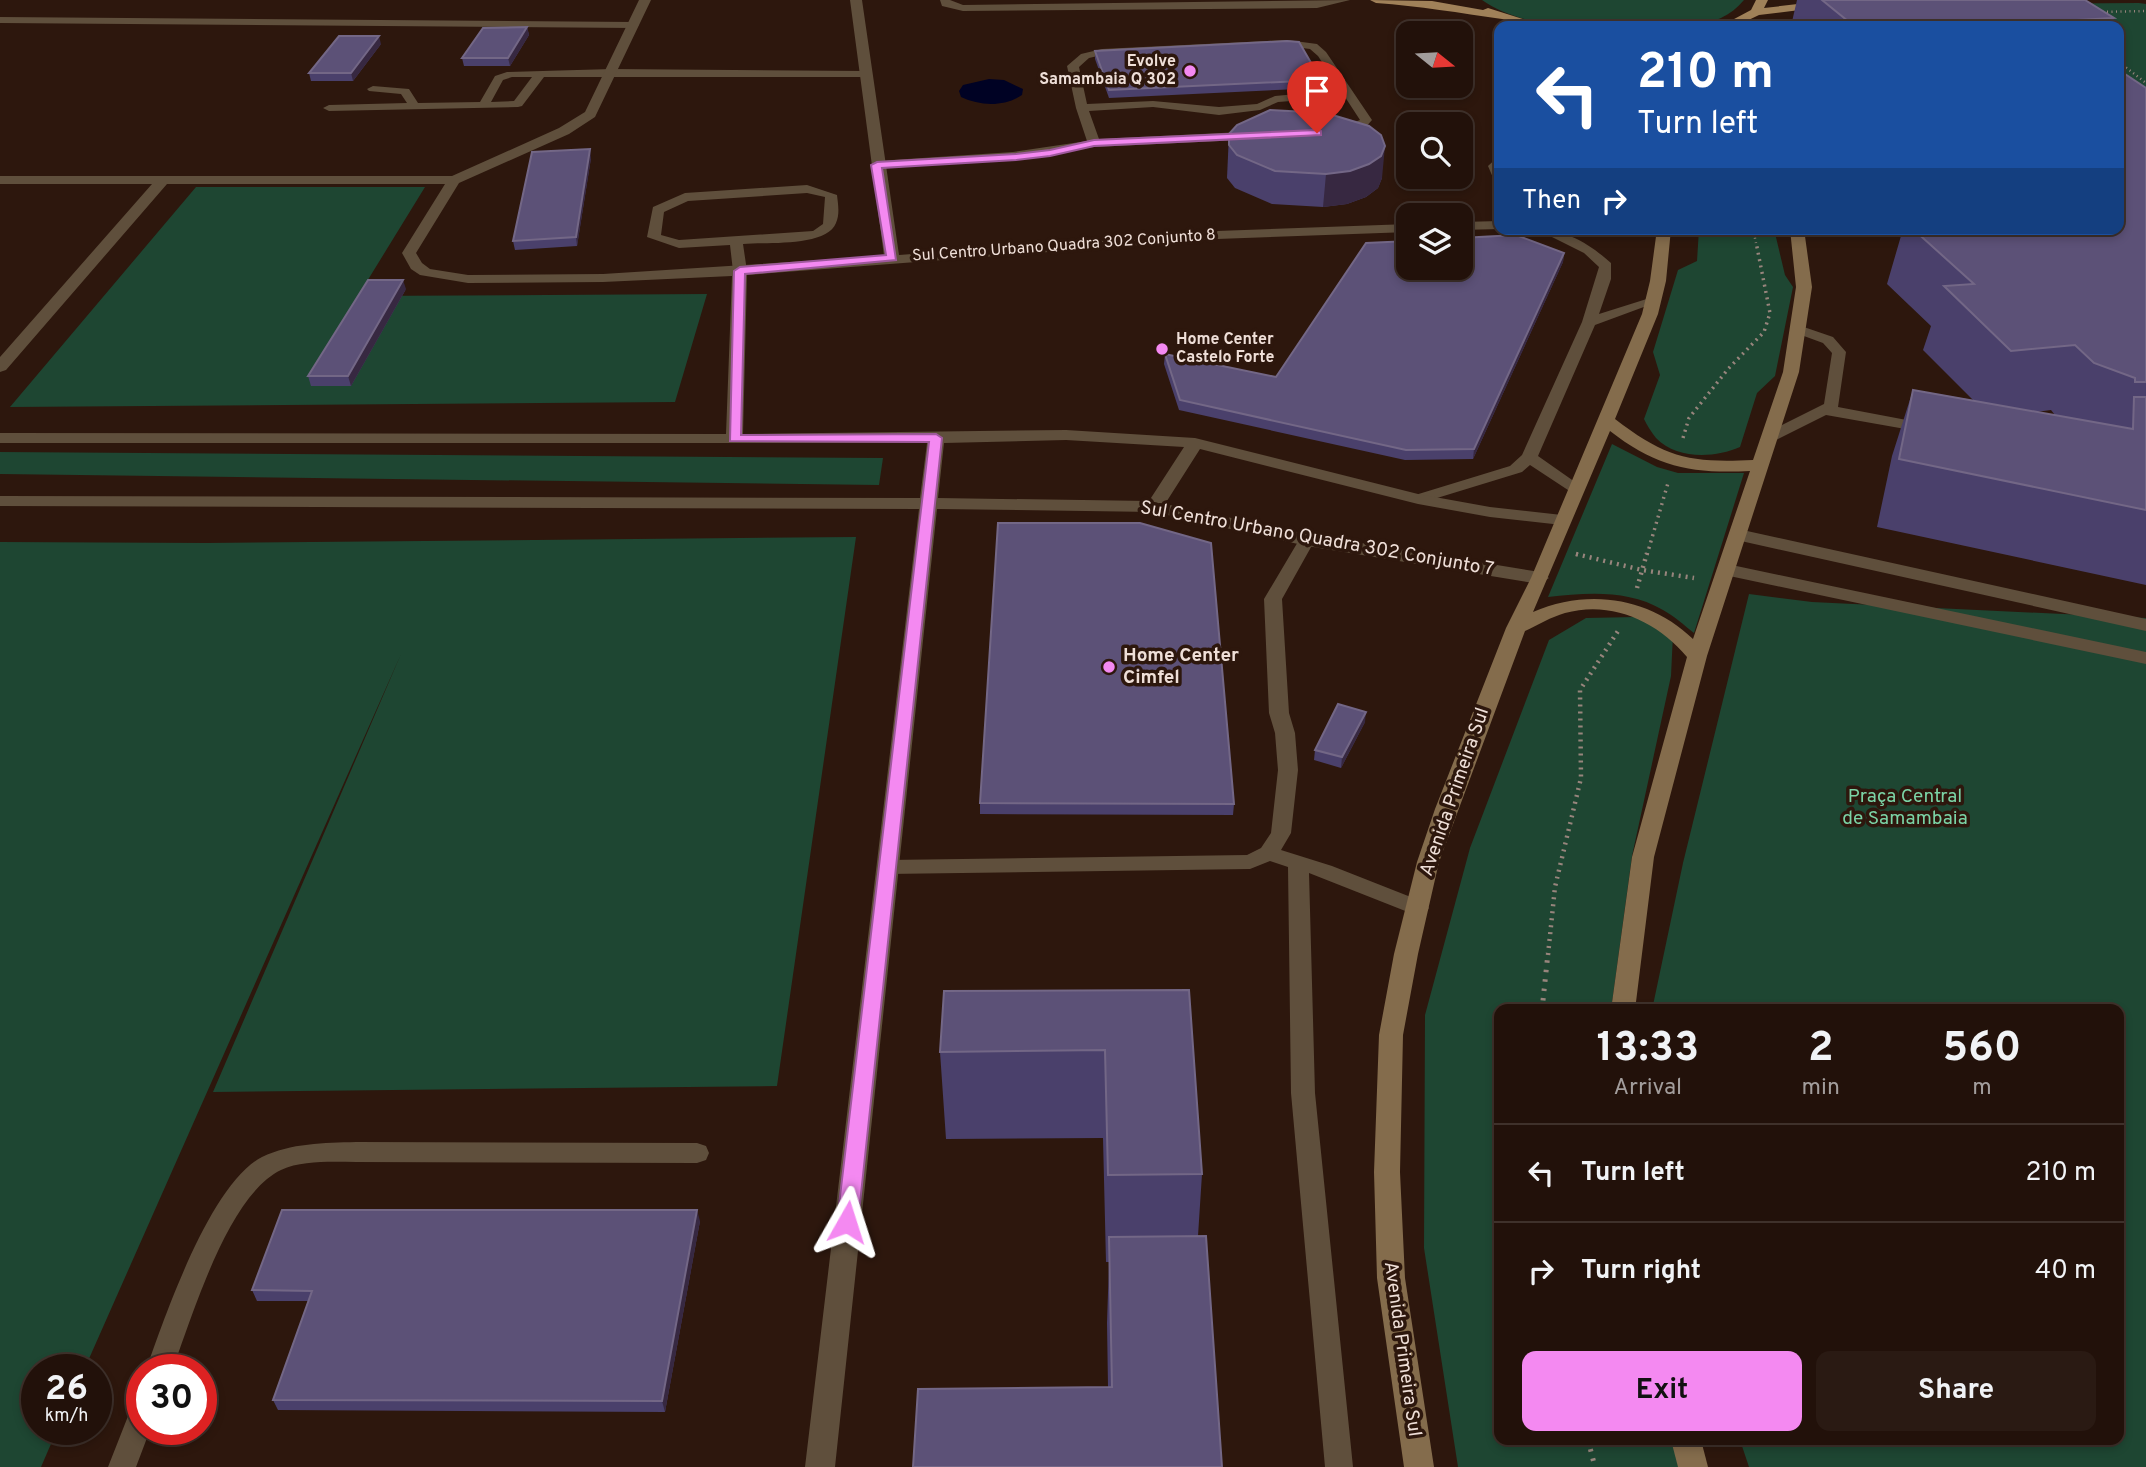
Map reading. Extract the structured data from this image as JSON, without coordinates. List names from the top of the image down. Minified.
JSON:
{"streets":{"main road":["Avenida Primeira Sul"],"street":["Sul Centro Urbano Quadra 302 Conjunto 8","Sul Centro Urbano Quadra 302 Conjunto 7"]},"crossings":[["Sul Centro Urbano Quadra 302 Conjunto 7","Avenida Primeira Sul"]],"parks":["Praça Central de Samambaia"],"places":["Evolve Samambaia Q 302","Home Center Castelo Forte","Home Center Cimfel"],"north":"right","page":{"turn":["210 m","Turn left"],"then":"Then","eta":["13:33","Arrival","2","min","560","m"],"list":[{"name":"Turn left","value":"210 m"},{"name":"Turn right","value":"40 m"}],"buttons":["Exit","Share"],"speed":"26 km/h","limit":"30"}}
